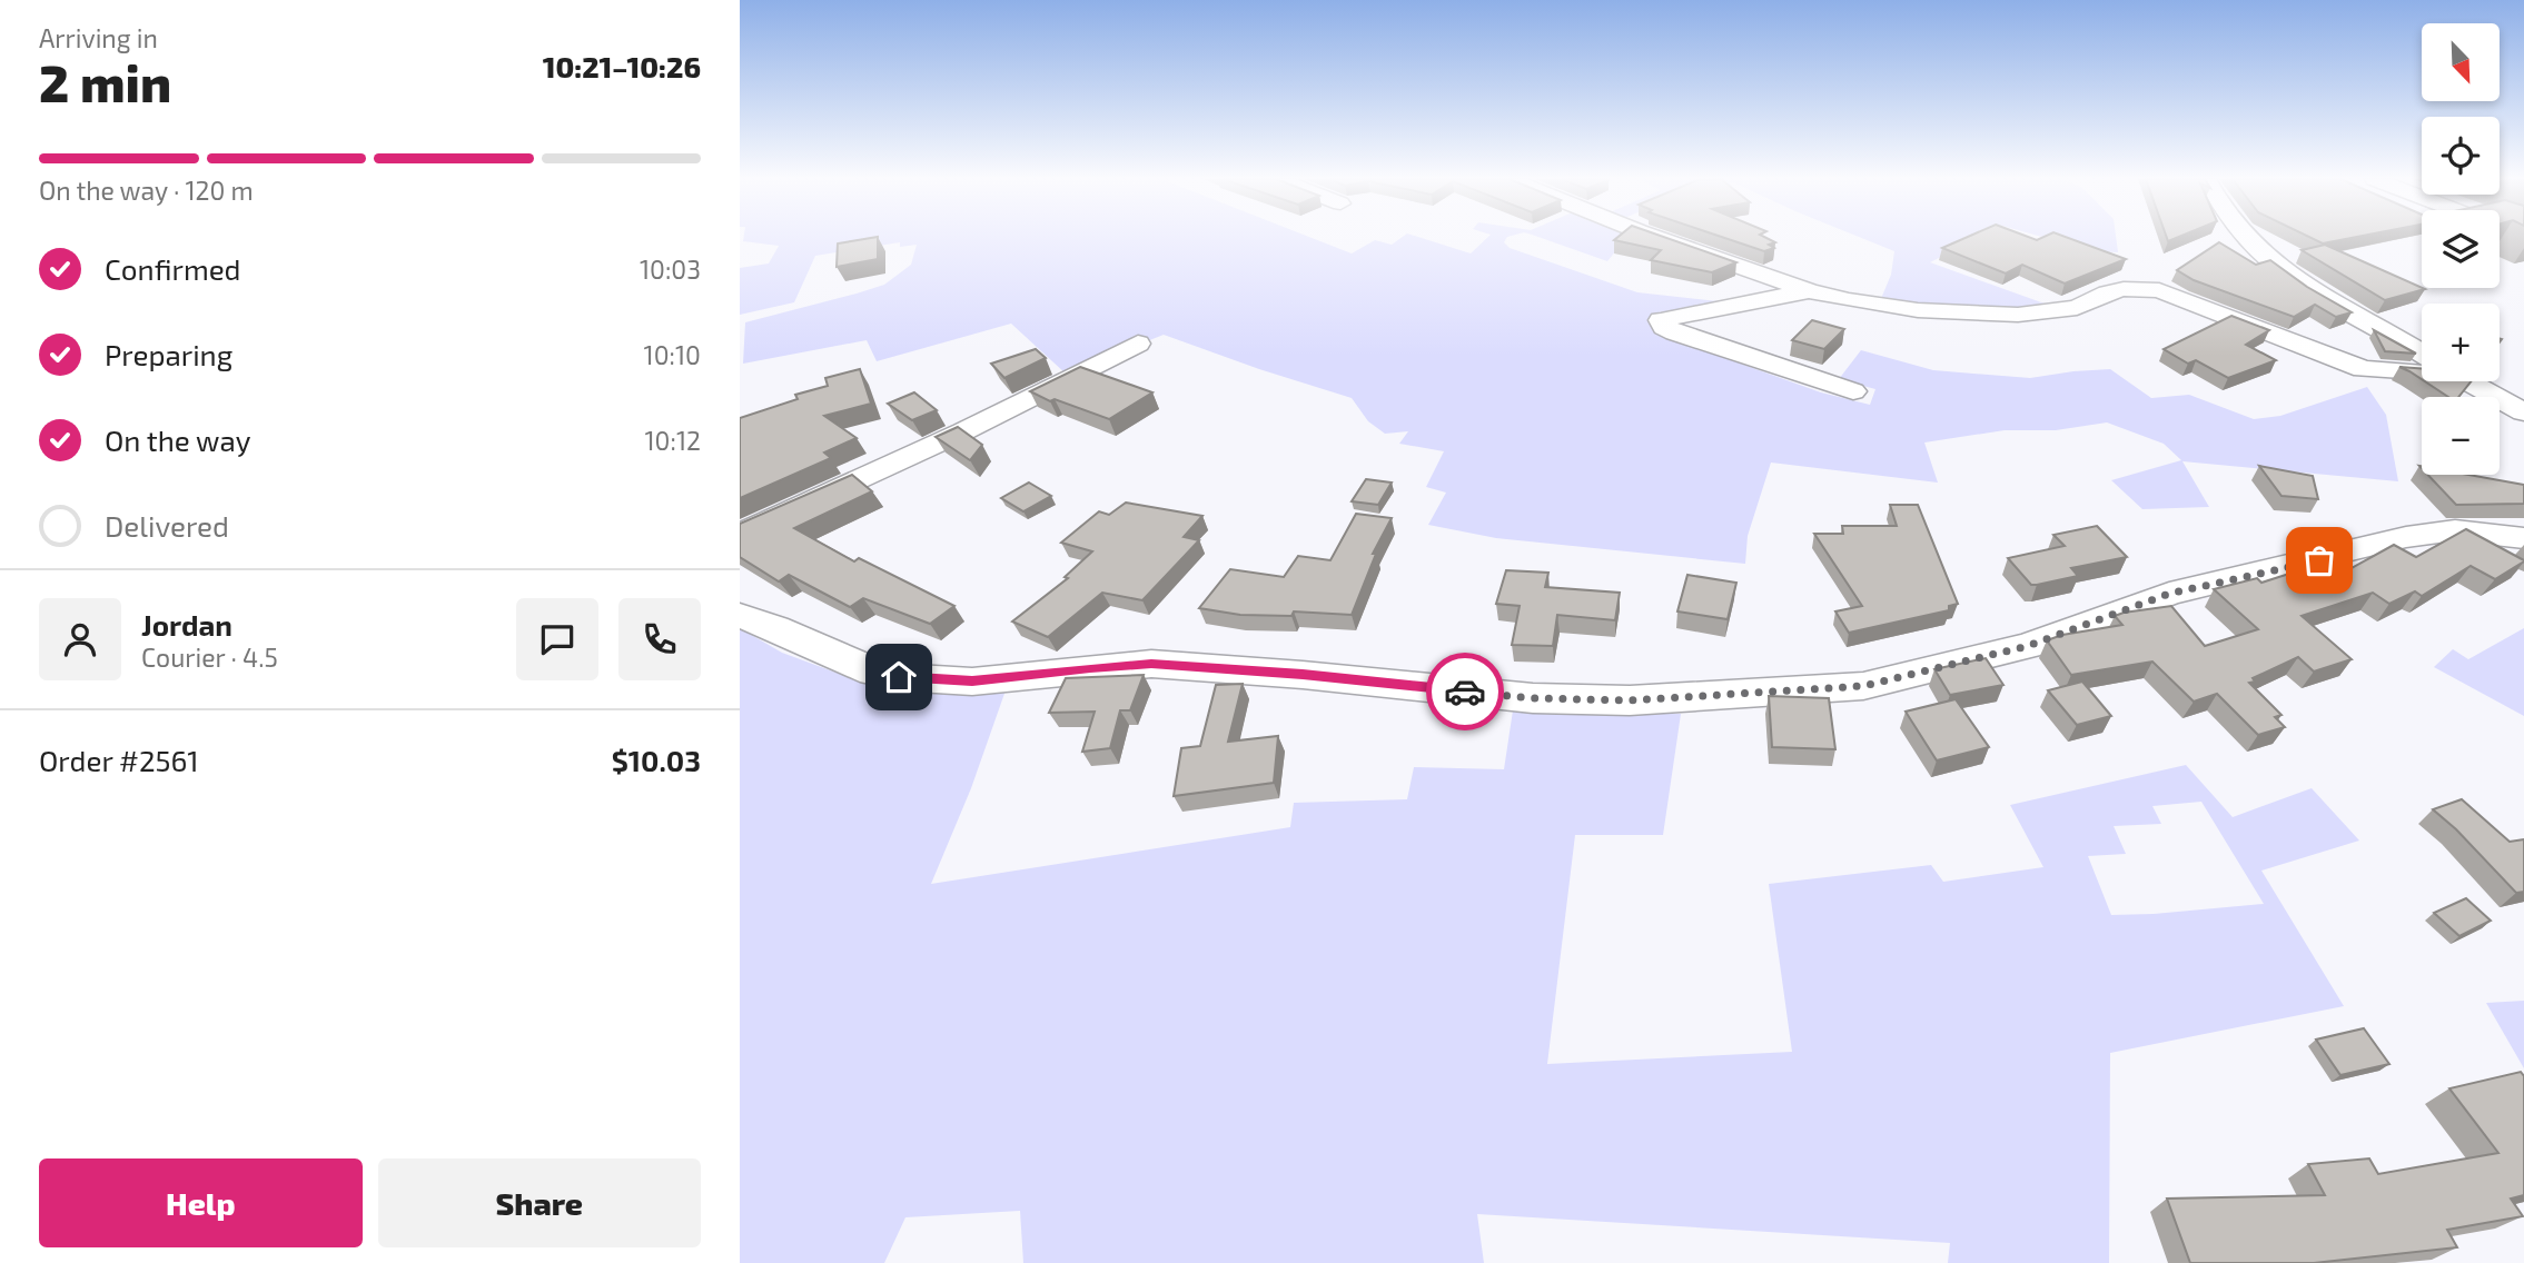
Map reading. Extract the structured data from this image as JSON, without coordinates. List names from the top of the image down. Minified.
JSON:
{"north":"bottom right","page":{"heading":["2 min","Arriving in","10:21–10:26"],"panel":["Jordan","Courier · 4.5","Order #2561","$10.03"],"map_buttons":["+","−"],"bar":"On the way · 120 m","list":[["Confirmed","10:03"],["Preparing","10:10"],["On the way","10:12"],"Delivered"],"buttons":["Help","Share"]}}
